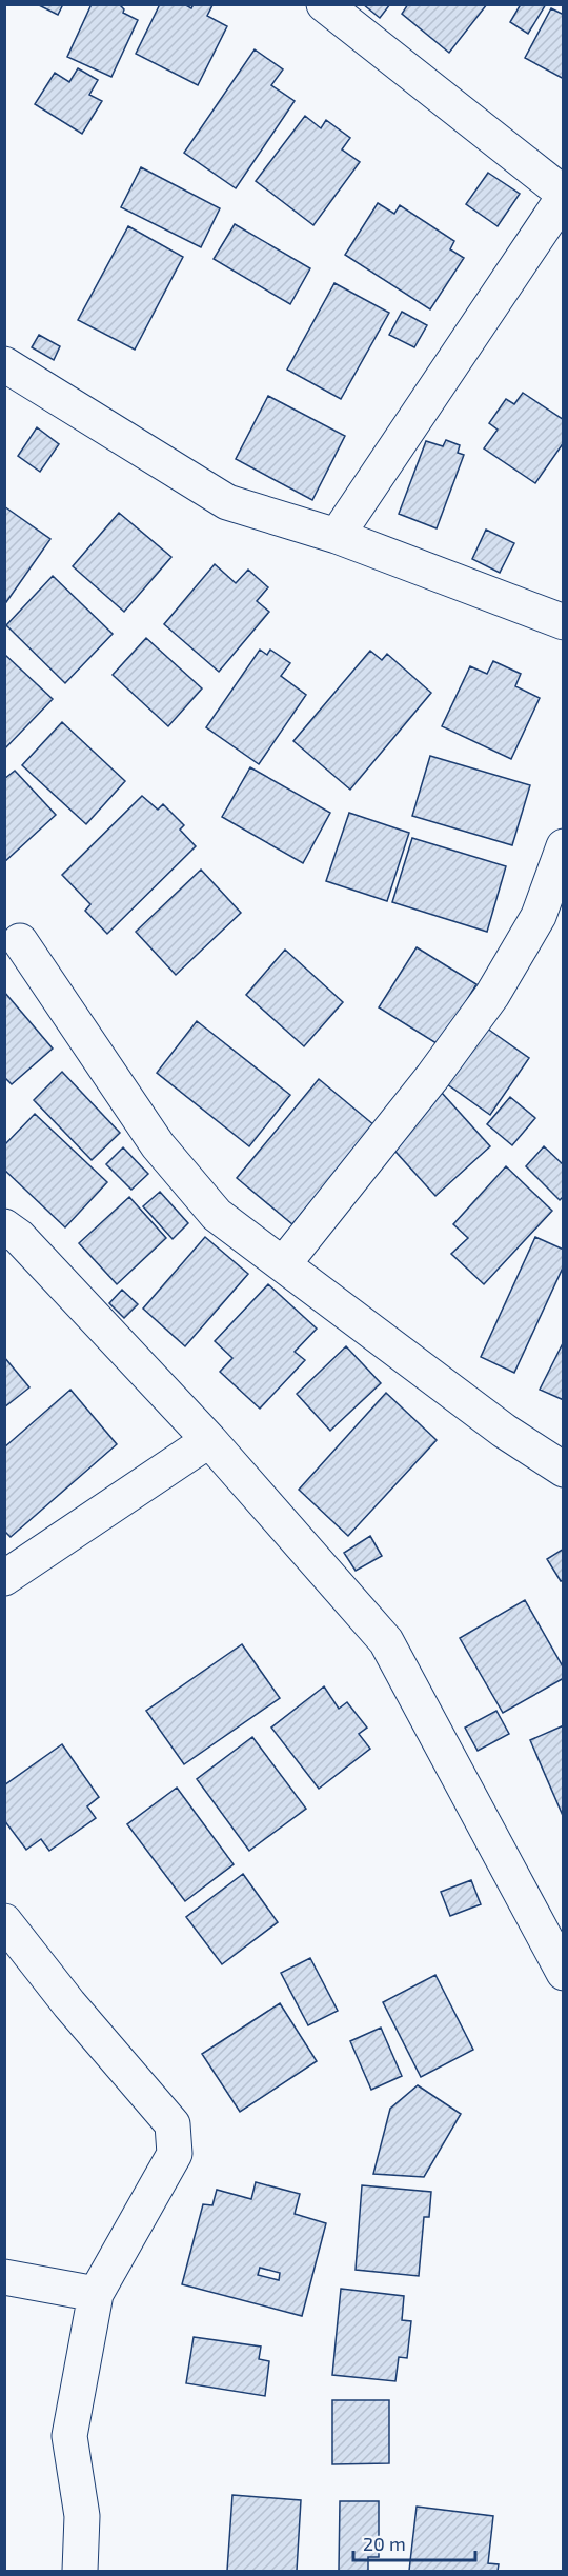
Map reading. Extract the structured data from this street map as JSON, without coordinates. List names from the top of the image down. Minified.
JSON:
{"scale_bar":"20 m"}
